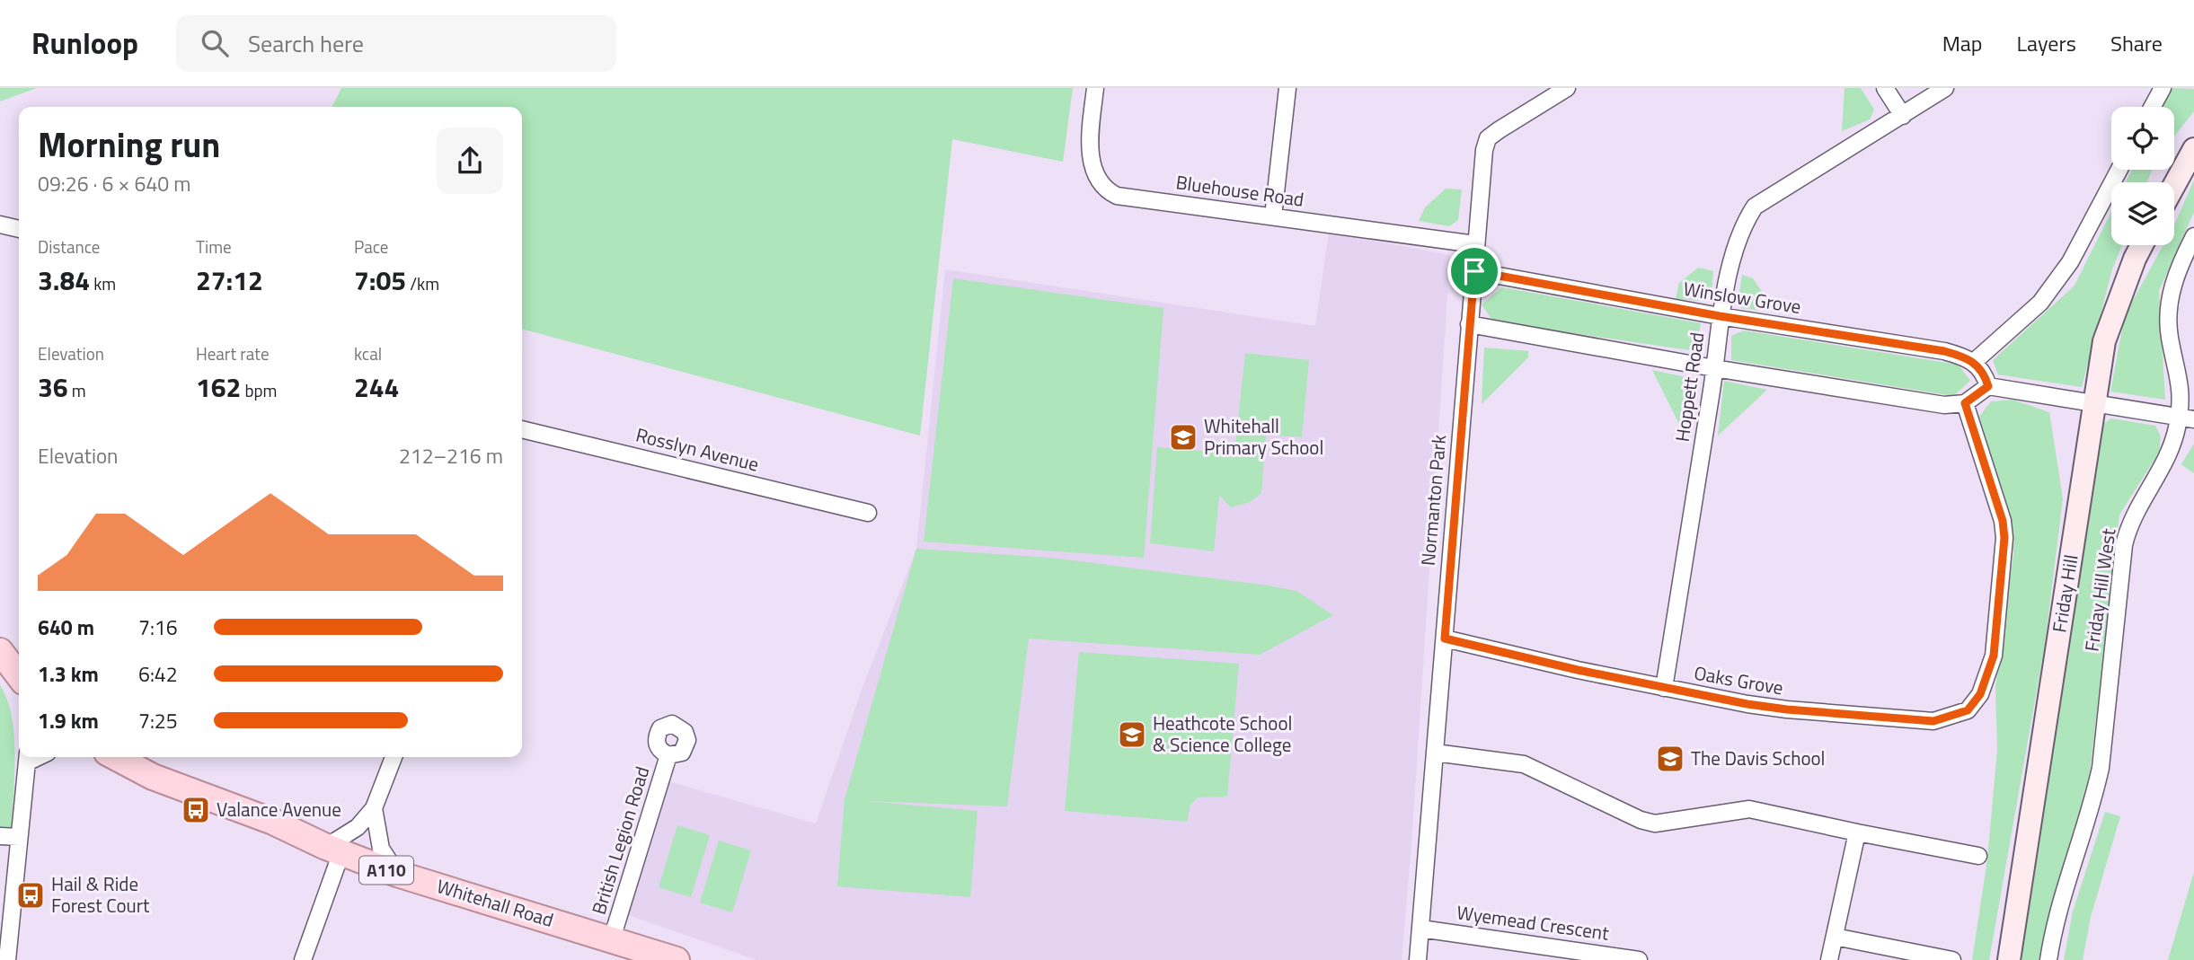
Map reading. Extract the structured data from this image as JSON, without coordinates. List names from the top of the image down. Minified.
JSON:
{"streets":{"main road":["Friday Hill","A110","Whitehall Road"],"street":["Bluehouse Road","Winslow Grove","Hoppett Road","Rosslyn Avenue","Normanton Park","Friday Hill West","Oaks Grove","British Legion Road","Wyemead Crescent"]},"crossings":[["Bluehouse Road","Normanton Park"],["Winslow Grove","Hoppett Road"],["Winslow Grove","Normanton Park"],["Hoppett Road","Oaks Grove"],["Normanton Park","Oaks Grove"],["Normanton Park","Wyemead Crescent"],["British Legion Road","Whitehall Road"]],"places":{"school or university":["Whitehall Primary School","Heathcote School & Science College","The Davis School"],"bus stop":["Valance Avenue","Hail & Ride Forest Court"]},"page":{"header":"Runloop","search":"Search here","nav":["Map","Layers","Share"],"heading":["Morning run","09:26 · 6 × 640 m"],"stats":[["Distance","3.84 km"],["Time","27:12"],["Pace","7:05 /km"],["Elevation","36 m"],["Heart rate","162 bpm"],["kcal","244"]],"chart":["Elevation","212–216 m"],"list":[{"name":"640 m","note":"7:16"},{"name":"1.3 km","note":"6:42"},{"name":"1.9 km","note":"7:25"}]}}
